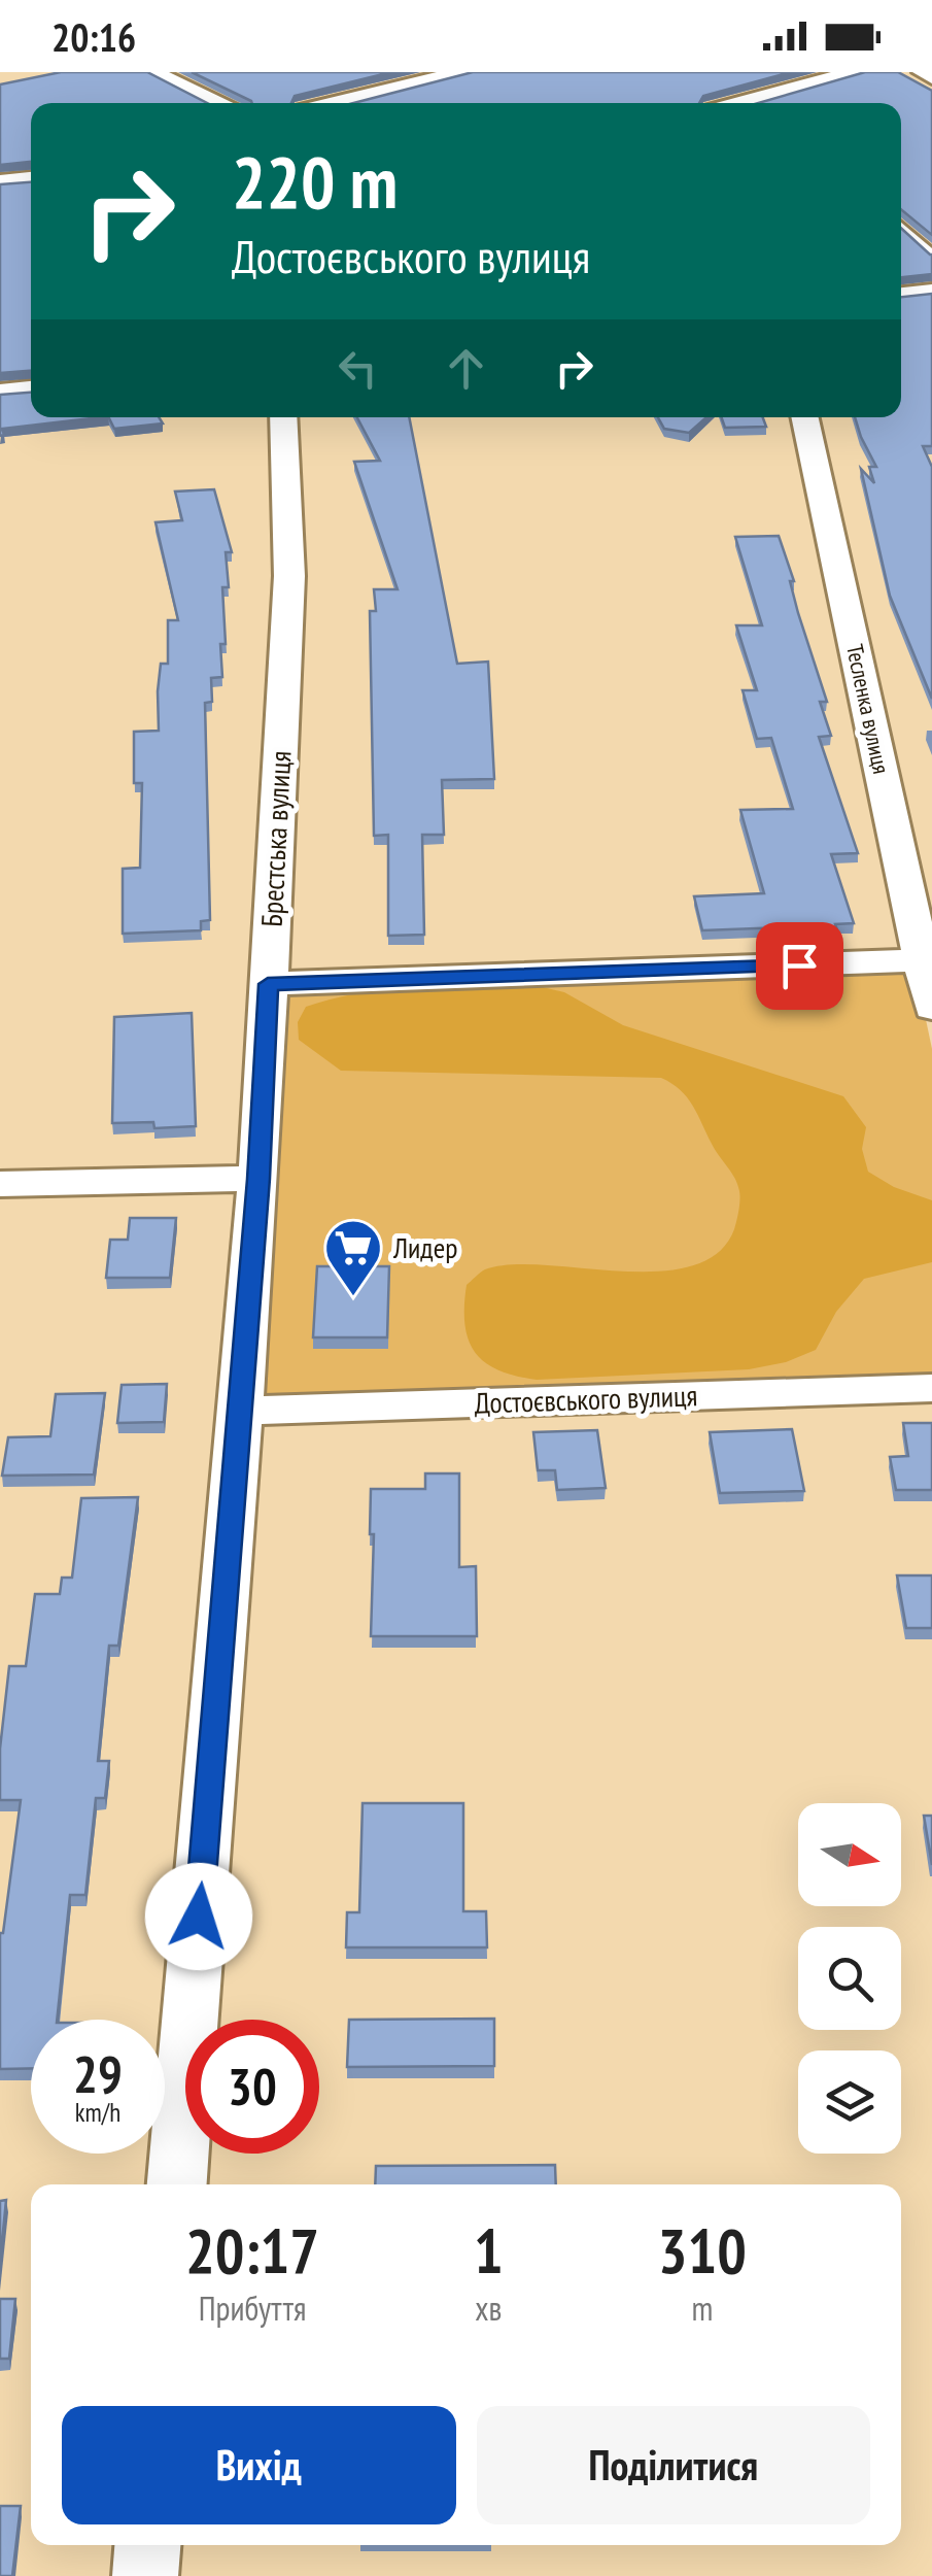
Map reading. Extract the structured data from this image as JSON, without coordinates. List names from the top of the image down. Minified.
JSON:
{"streets":{"street":["Тесленка вулиця","Брестська вулиця","Достоєвського вулиця"]},"crossings":[["Брестська вулиця","Достоєвського вулиця"]],"places":{"supermarket":["Лидер"]},"north":"right","page":{"status":"20:16","turn":["220 m","Достоєвського вулиця"],"speed":"29 km/h","limit":"30","eta":["20:17","Прибуття","1","хв","310","m"],"buttons":["Вихід","Поділитися"]}}
